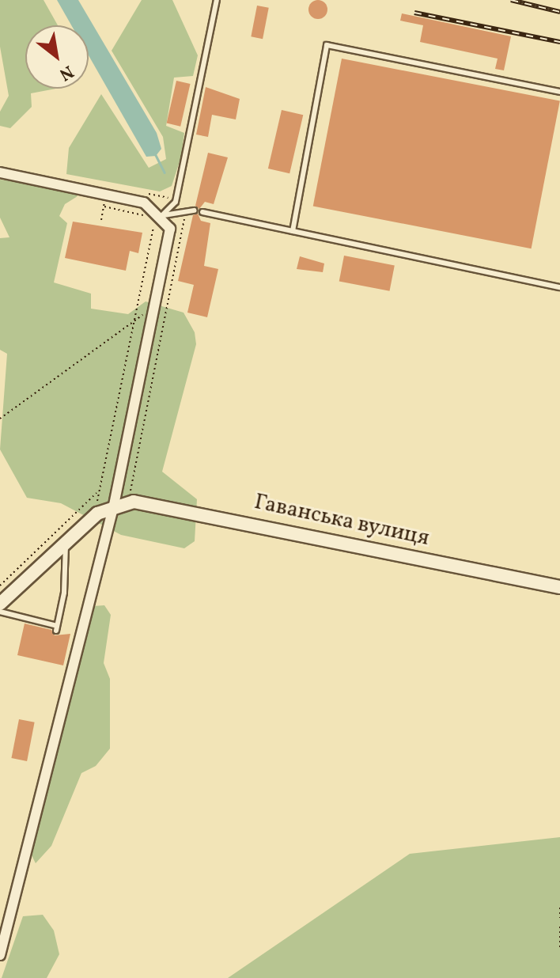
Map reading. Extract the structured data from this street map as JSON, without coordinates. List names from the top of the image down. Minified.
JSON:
{"streets":{"street":["Гаванська вулиця"]},"north":"bottom right"}
